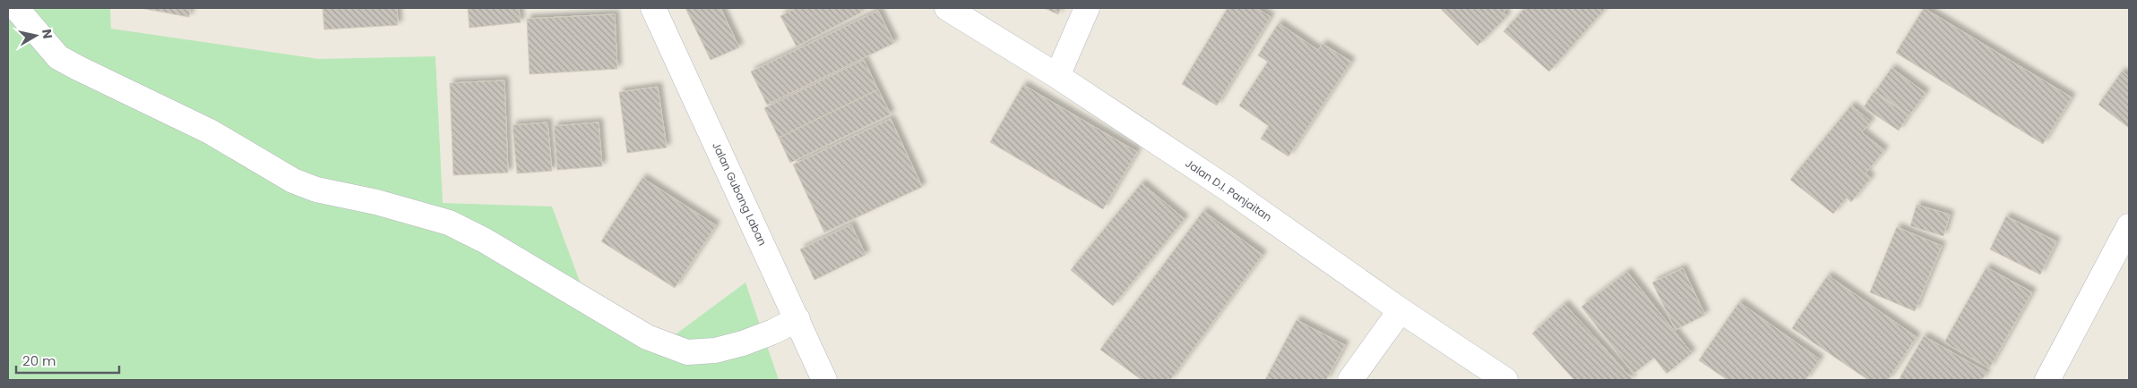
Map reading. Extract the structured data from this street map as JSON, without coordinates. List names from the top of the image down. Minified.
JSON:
{"streets":{"street":["Jalan D.I. Panjaitan","Jalan Gubang Laban"]},"scale_bar":"20 m","north":"right"}
